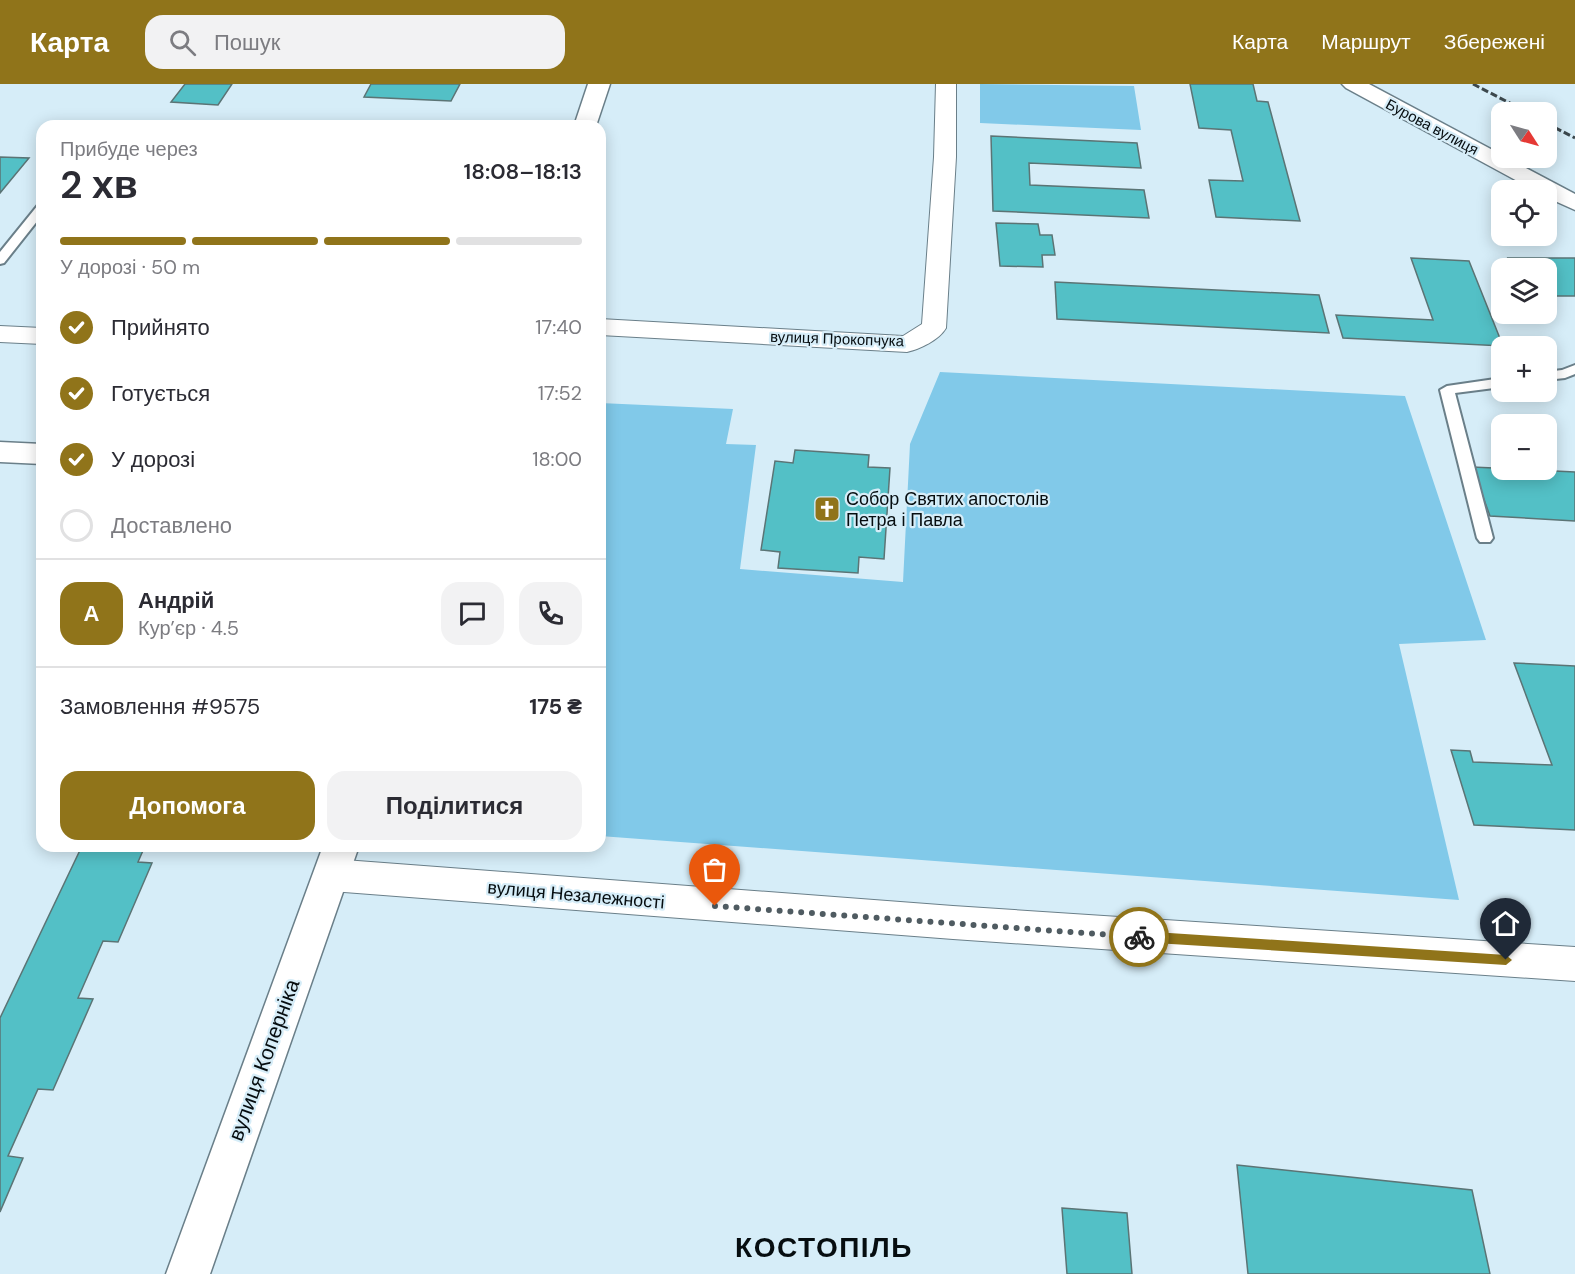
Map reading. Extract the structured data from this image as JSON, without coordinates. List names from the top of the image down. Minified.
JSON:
{"streets":{"main road":["Бурова вулиця","вулиця Коперніка"],"street":["вулиця Прокопчука","вулиця Незалежності"]},"crossings":[["вулиця Незалежності","вулиця Коперніка"]],"districts":["КОСТОПІЛЬ"],"places":{"church":["Собор Святих апостолів Петра і Павла"]},"north":"bottom right","page":{"header":"Карта","search":"Пошук","nav":["Карта","Маршрут","Збережені"],"map_buttons":["+","−"],"heading":["2 хв","Прибуде через","18:08–18:13"],"panel":["Андрій","Кур’єр · 4.5","Замовлення #9575","175 ₴"],"bar":"У дорозі · 50 m","list":[["Прийнято","17:40"],["Готується","17:52"],["У дорозі","18:00"],"Доставлено"],"round":"А","buttons":["Допомога","Поділитися"]}}
